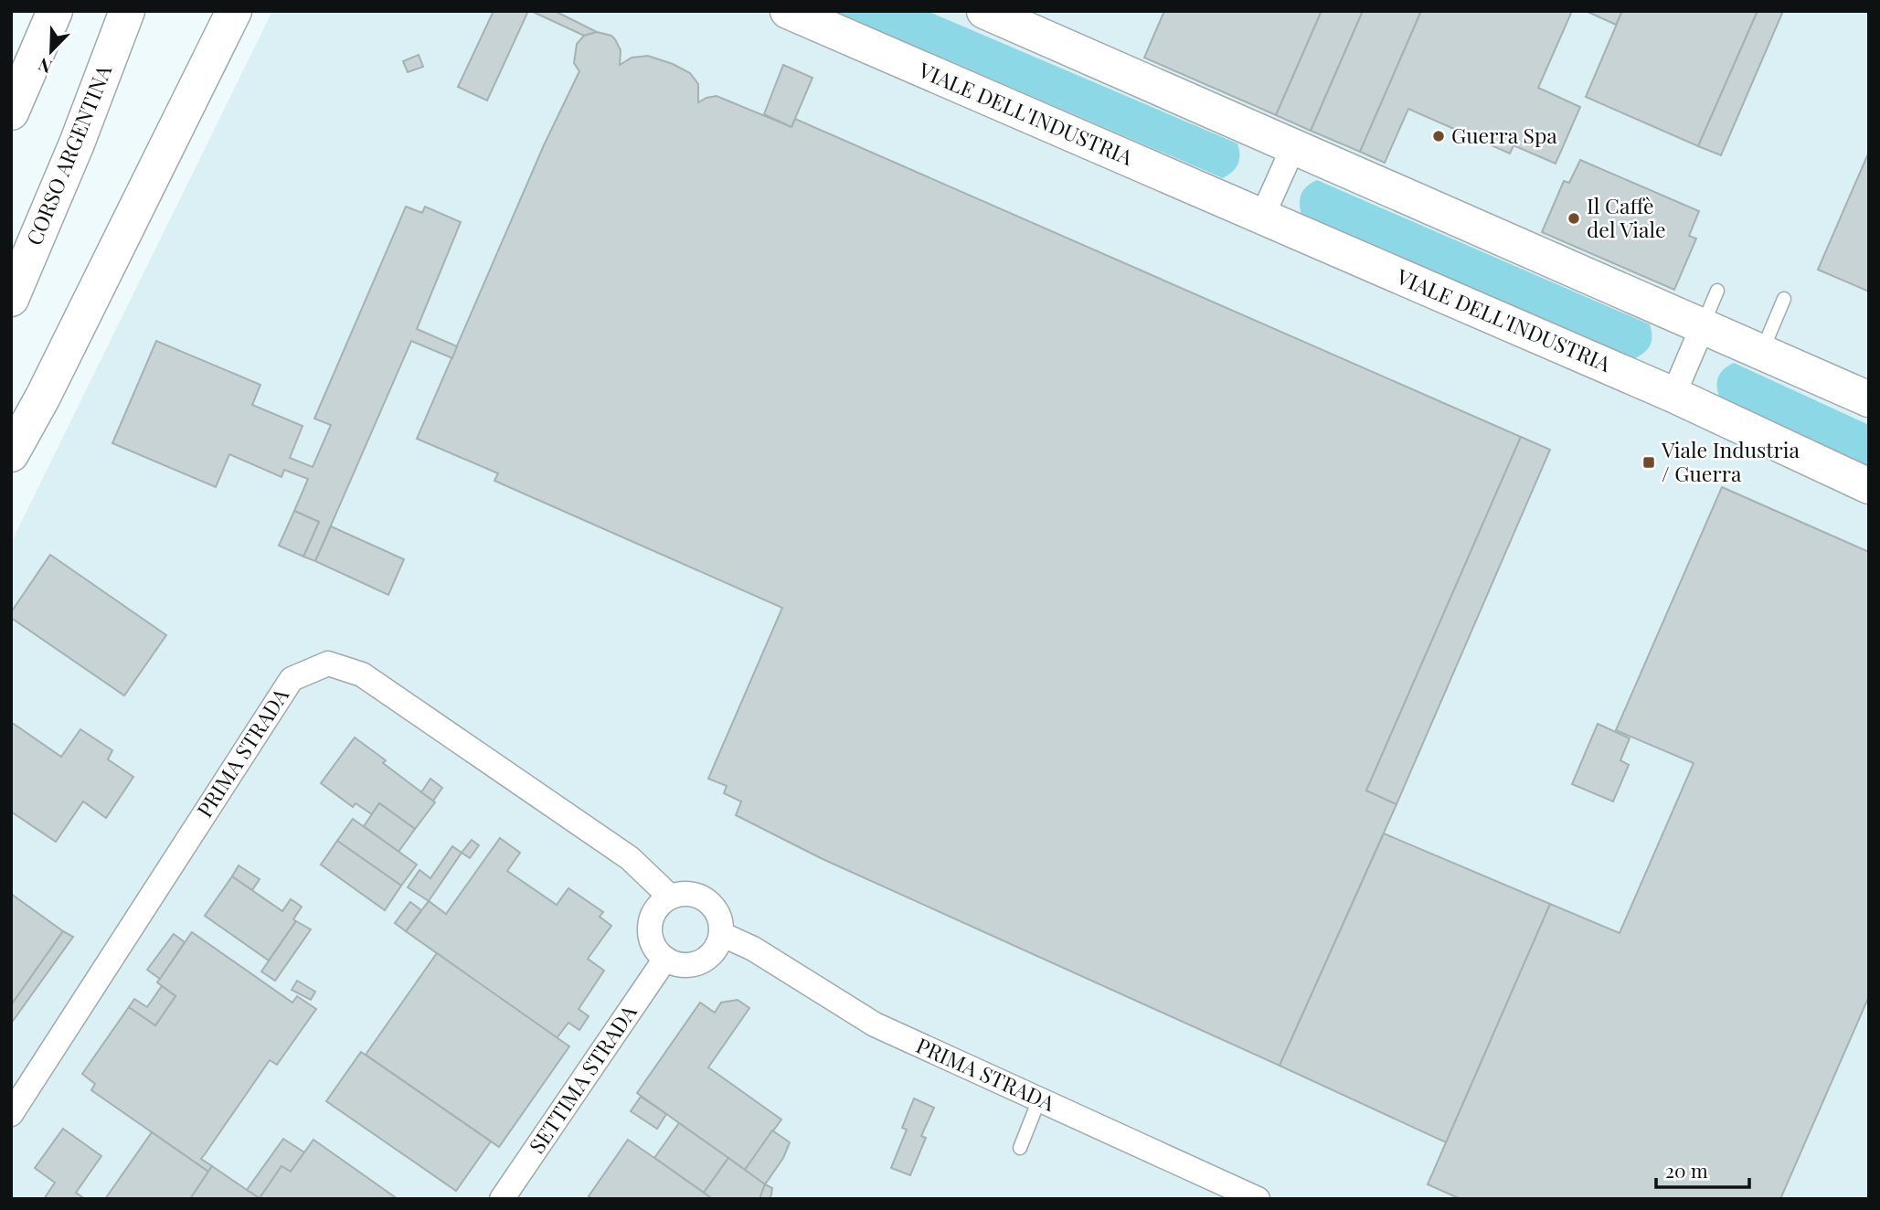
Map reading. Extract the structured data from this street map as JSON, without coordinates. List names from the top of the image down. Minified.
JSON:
{"streets":{"main road":["VIALE DELL'INDUSTRIA","CORSO ARGENTINA"],"street":["PRIMA STRADA","SETTIMA STRADA"]},"crossings":[["PRIMA STRADA","SETTIMA STRADA"]],"places":{"other":["Guerra Spa","Il Caffè del Viale"],"transit":["Viale Industria / Guerra"]},"scale_bar":"20 m","north":"bottom left"}
